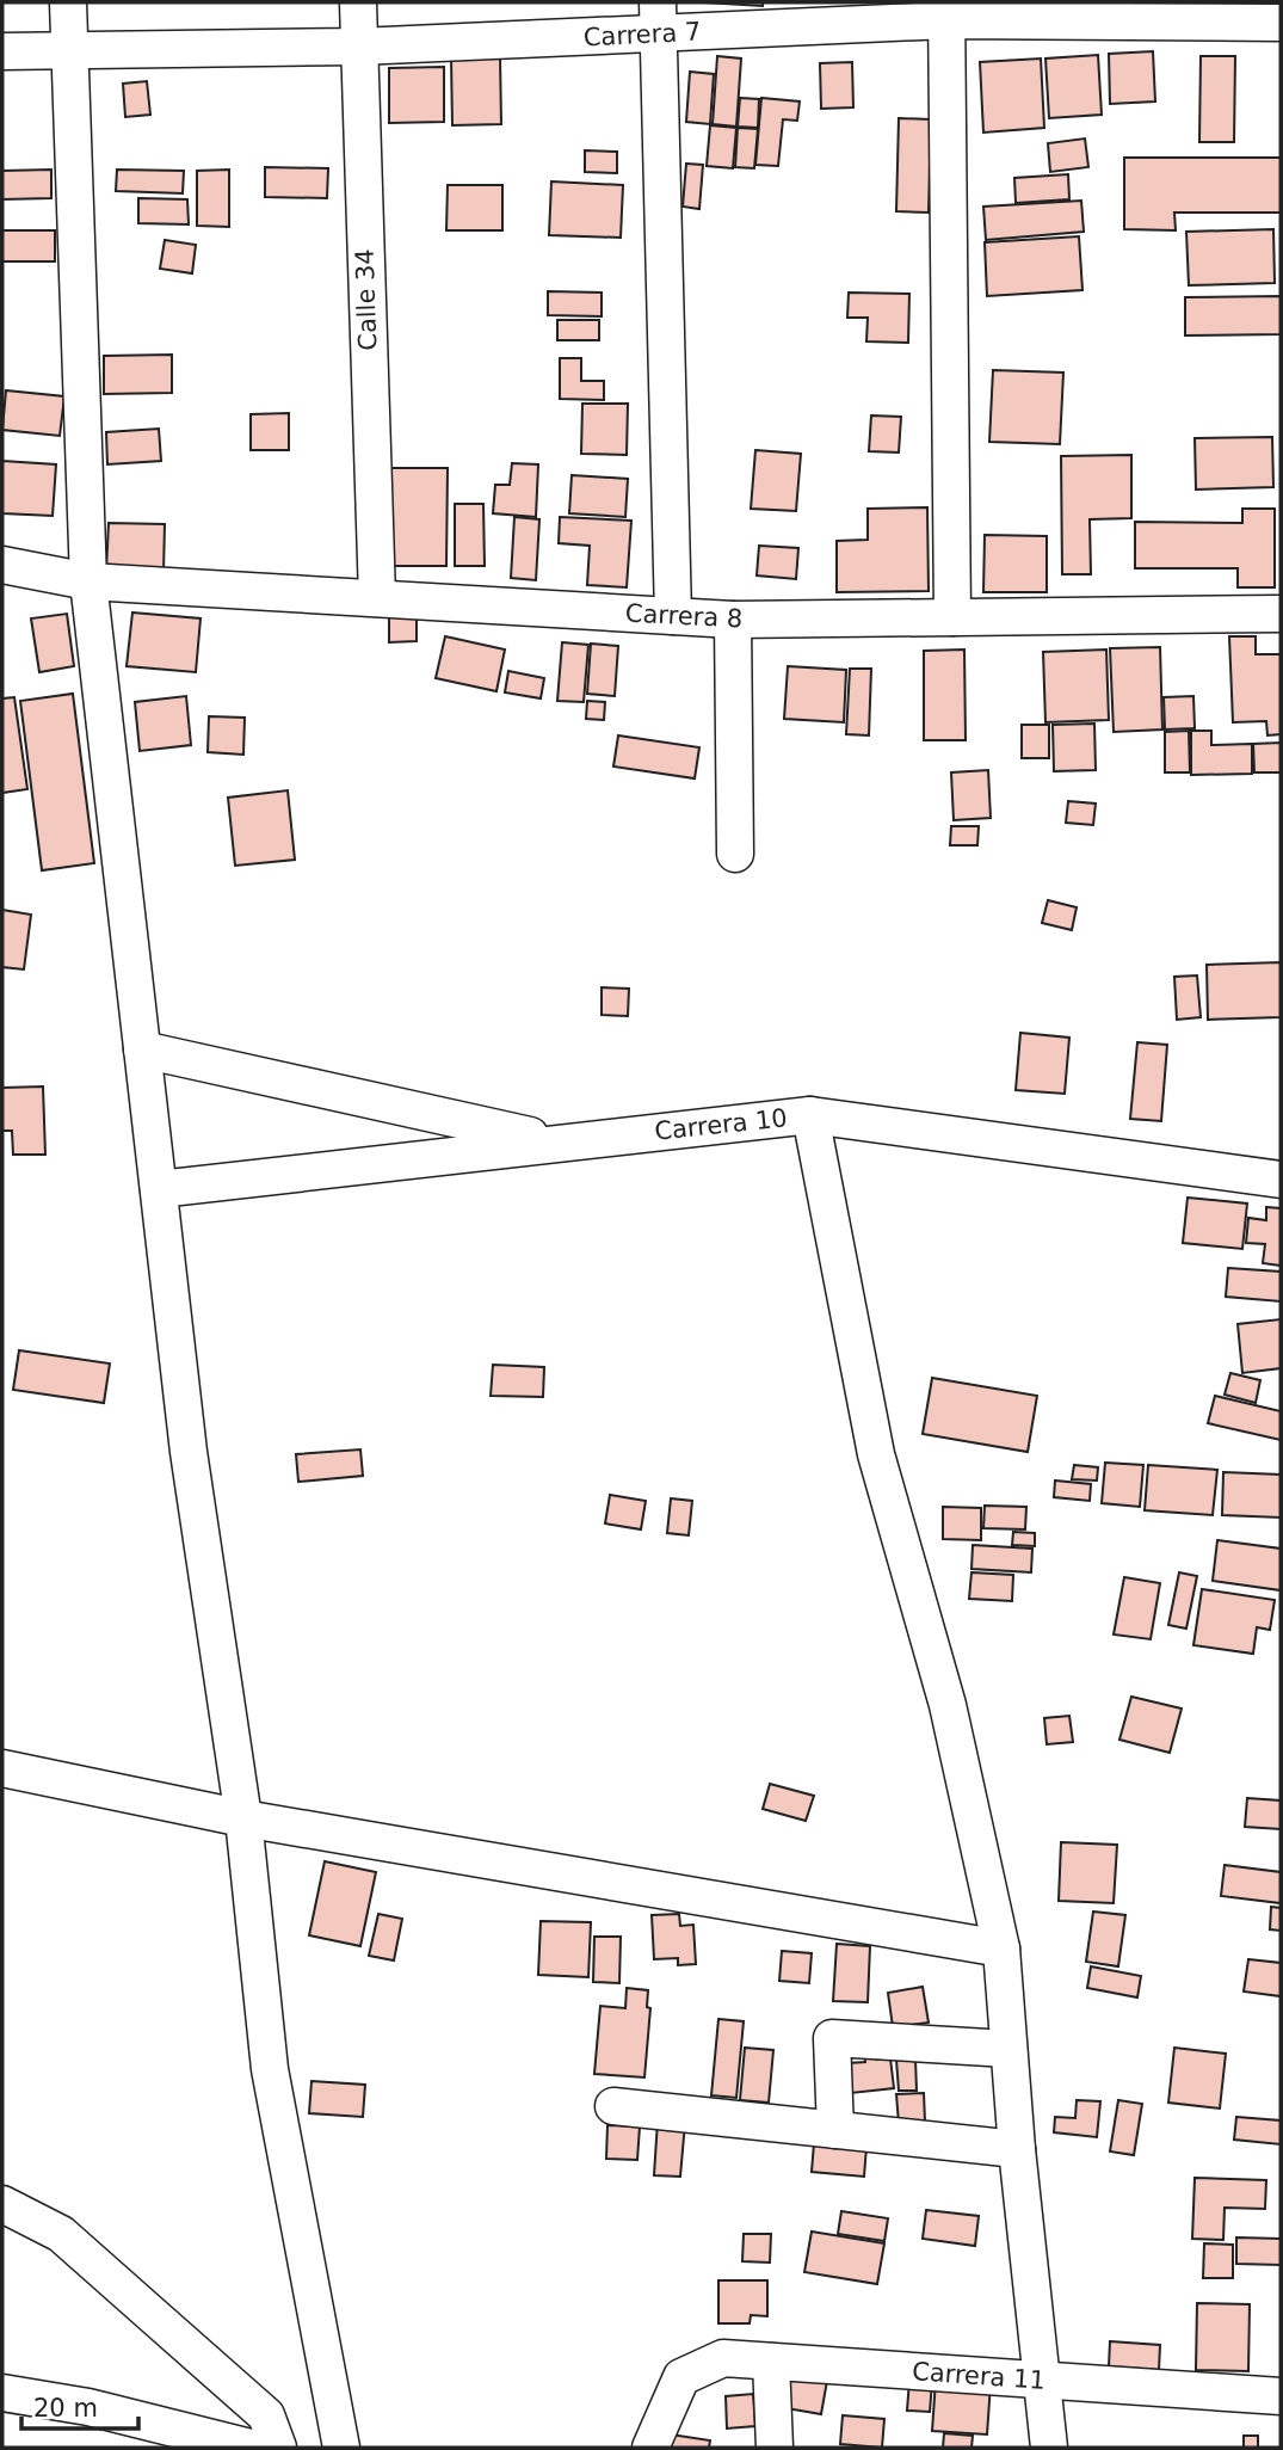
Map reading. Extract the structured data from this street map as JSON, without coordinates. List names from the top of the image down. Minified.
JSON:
{"streets":{"street":["Carrera 7","Calle 34","Carrera 8","Carrera 10","Carrera 11"]},"crossings":[["Carrera 7","Calle 34"],["Calle 34","Carrera 8"]],"scale_bar":"20 m"}
